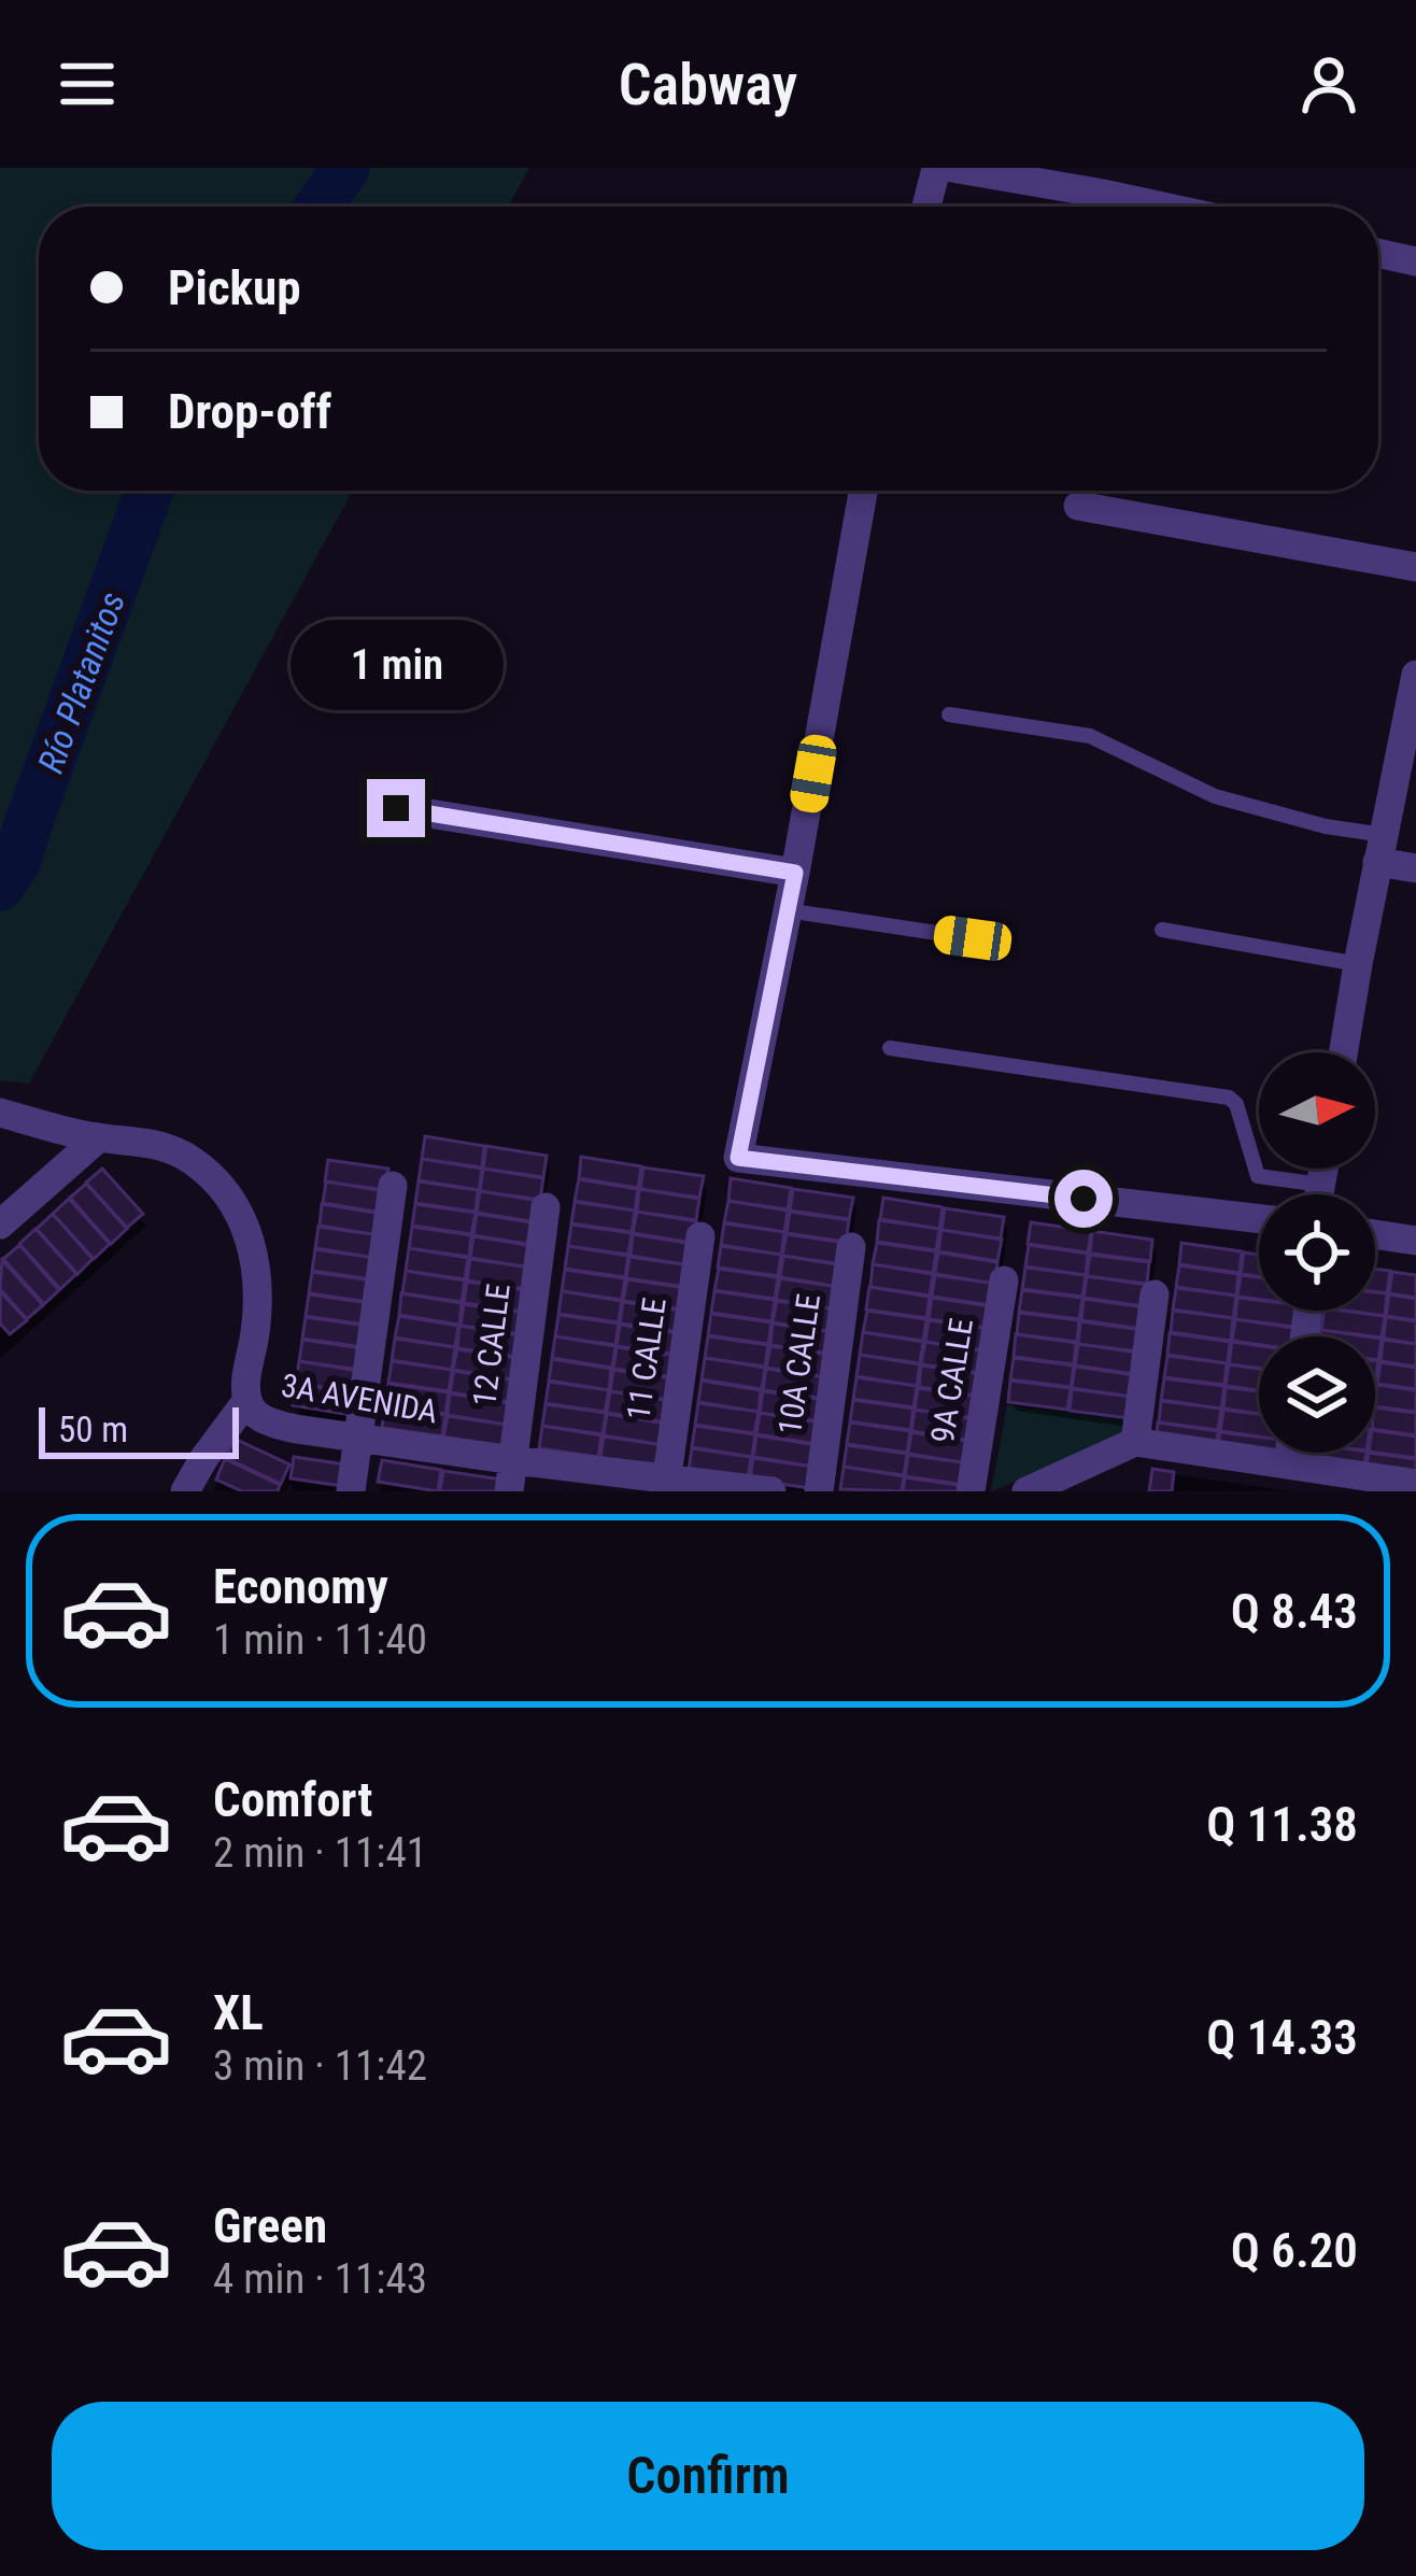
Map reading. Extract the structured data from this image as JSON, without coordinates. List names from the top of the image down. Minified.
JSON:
{"streets":{"street":["12 CALLE","11 CALLE","10A CALLE","9A CALLE","3A AVENIDA"]},"crossings":[["12 CALLE","3A AVENIDA"],["11 CALLE","3A AVENIDA"]],"water":["Río Platanitos"],"scale_bar":"50 m","north":"right","page":{"header":"Cabway","banner":["Pickup","Drop-off"],"bubble":"1 min","scale":"50 m","list":[{"name":"Economy","note":"1 min · 11:40","value":"Q 8.43"},{"name":"Comfort","note":"2 min · 11:41","value":"Q 11.38"},{"name":"XL","note":"3 min · 11:42","value":"Q 14.33"},{"name":"Green","note":"4 min · 11:43","value":"Q 6.20"}],"buttons":"Confirm"}}
